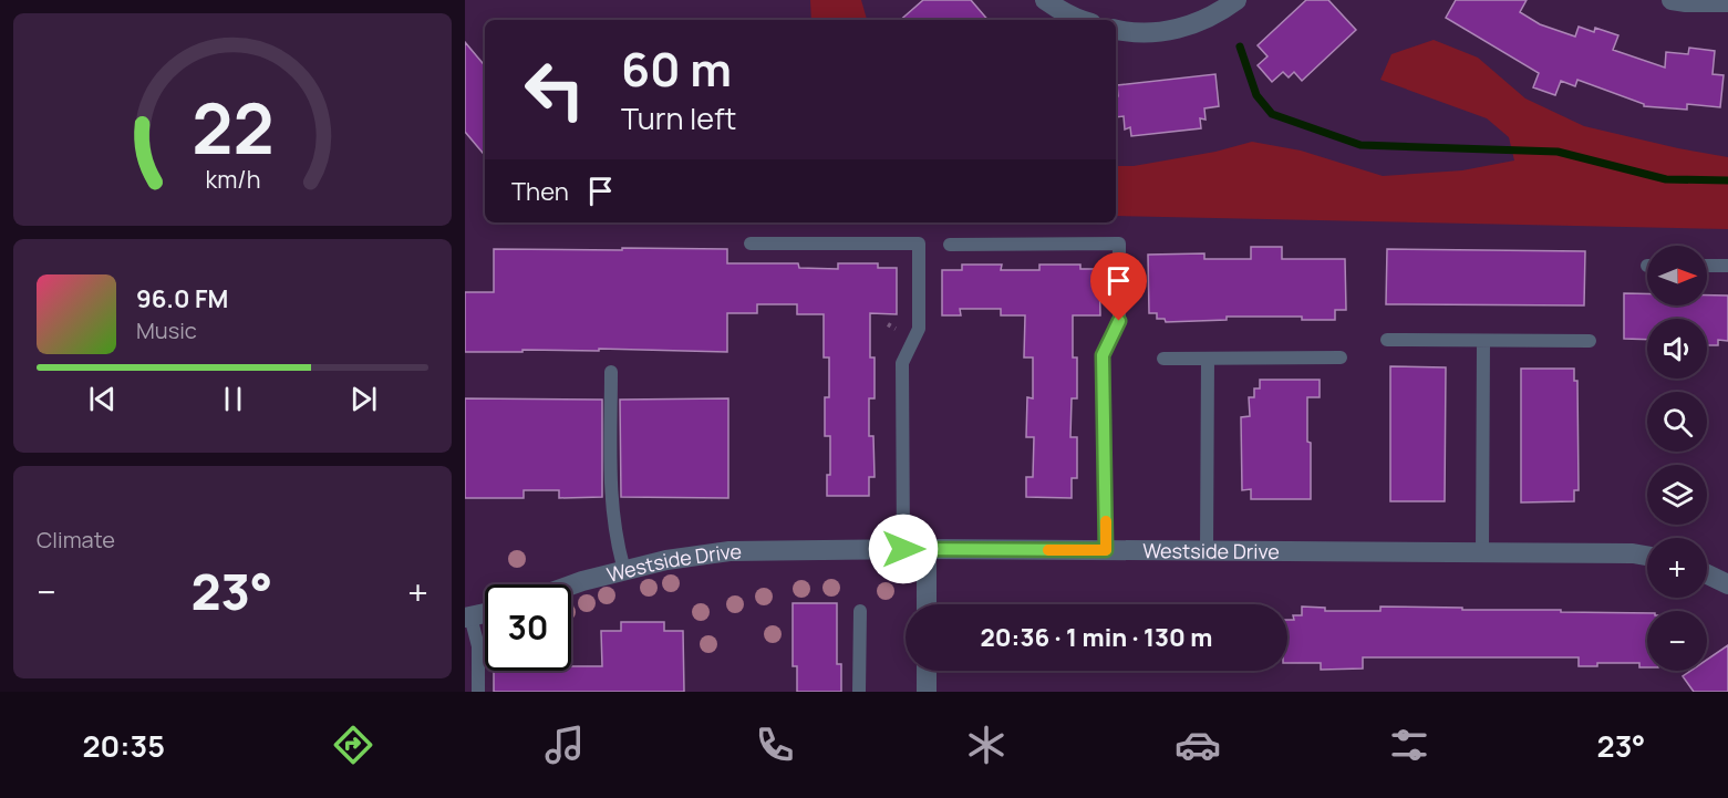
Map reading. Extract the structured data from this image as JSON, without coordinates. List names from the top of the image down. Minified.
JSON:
{"streets":{"street":["Westside Drive"]},"north":"right","page":{"turn":["60 m","Turn left"],"then":"Then","map_buttons":["+","−"],"song":["96.0 FM","Music"],"tile":"Climate","heat":["−","23°","+"],"limit":"30","trip":"20:36 · 1 min · 130 m","tabs":["20:35","23°"],"gauge":["22","km/h"]}}
